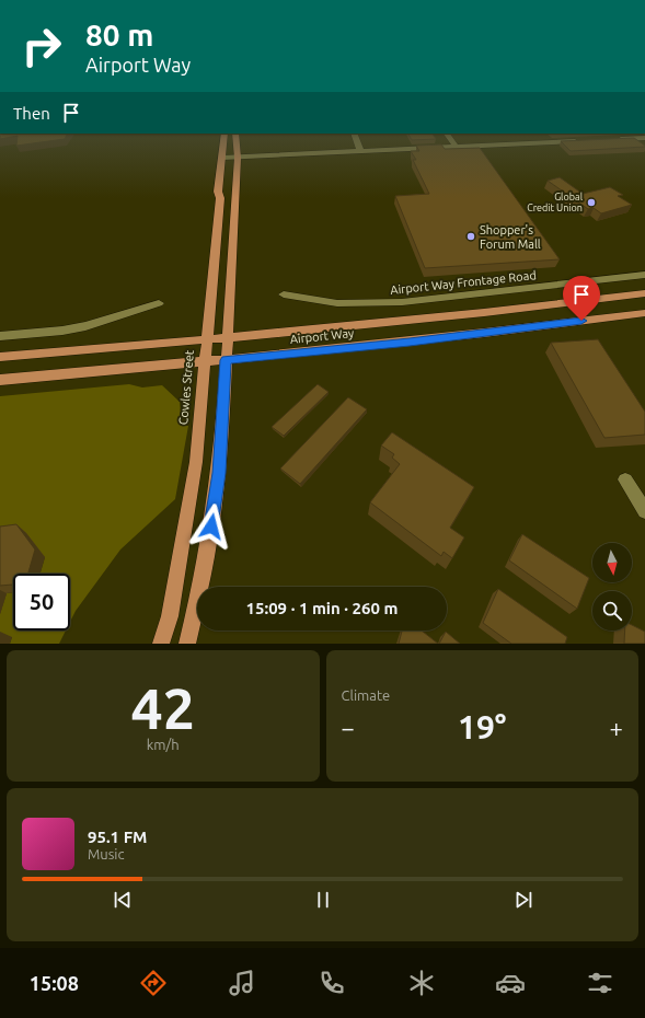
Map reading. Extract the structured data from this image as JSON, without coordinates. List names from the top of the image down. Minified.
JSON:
{"streets":{"main road":["Airport Way","Cowles Street"],"street":["Airport Way Frontage Road"]},"crossings":[["Airport Way","Cowles Street"]],"places":["Global Credit Union","Shopper's Forum Mall"],"north":"bottom","page":{"turn":["80 m","Airport Way"],"then":"Then","limit":"50","trip":"15:09 · 1 min · 260 m","tile":[["42","km/h"],"Climate"],"heat":["−","19°","+"],"song":["95.1 FM","Music"],"tabs":"15:08"}}
